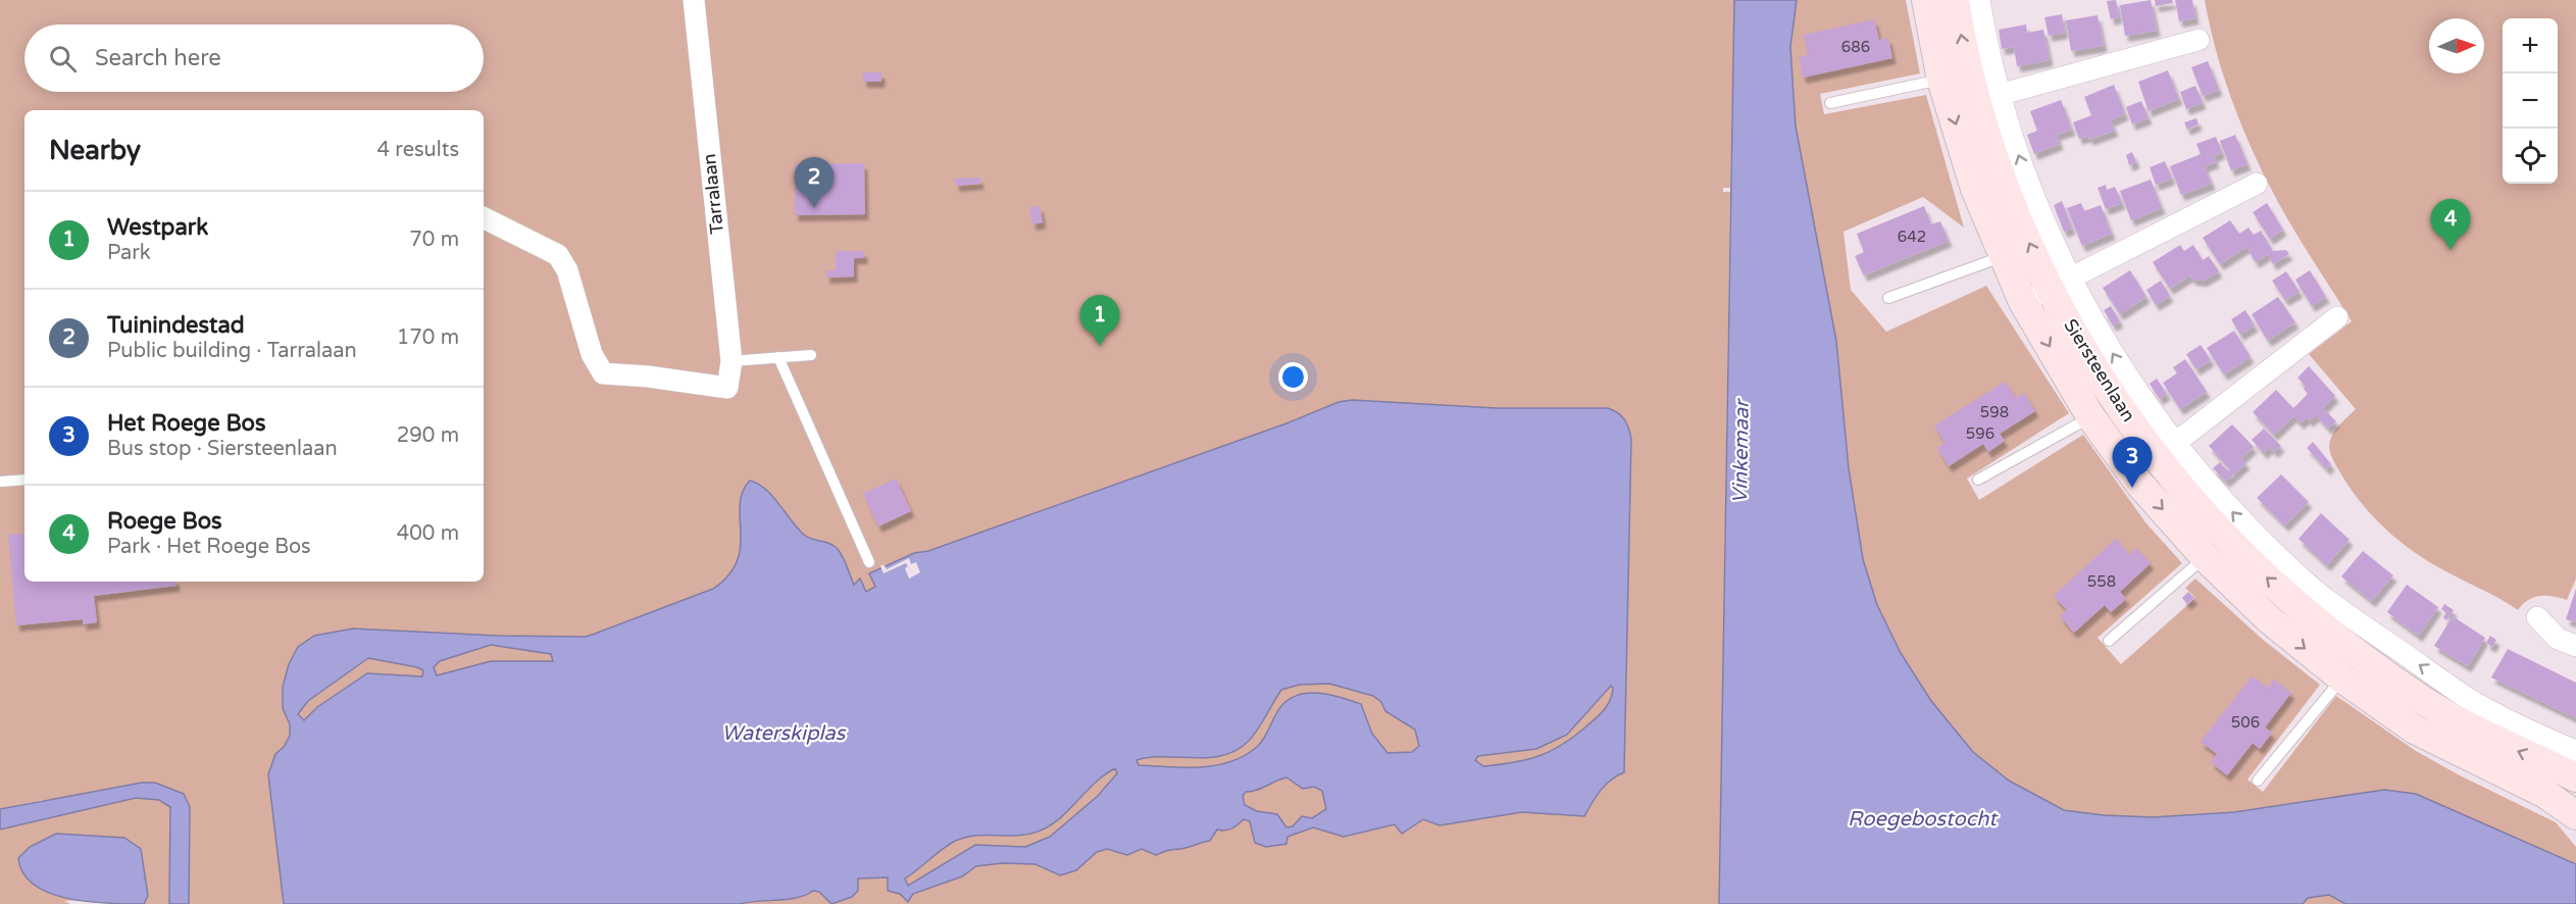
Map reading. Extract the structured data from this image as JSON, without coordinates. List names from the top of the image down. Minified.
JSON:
{"streets":{"main road":["Siersteenlaan"],"street":["Tarralaan"]},"water":["Vinkemaar","Waterskiplas","Roegebostocht"],"house_numbers":["686","642","598","596","558","506"],"north":"right","page":{"map_buttons":["+","−"],"search":"Search here","heading":["Nearby","4 results"],"pins":["2","4","1","3"],"list":[{"mark":"1","name":"Westpark","note":"Park","value":"70 m"},{"mark":"2","name":"Tuinindestad","note":"Public building · Tarralaan","value":"170 m"},{"mark":"3","name":"Het Roege Bos","note":"Bus stop · Siersteenlaan","value":"290 m"},{"mark":"4","name":"Roege Bos","note":"Park · Het Roege Bos","value":"400 m"}]}}
